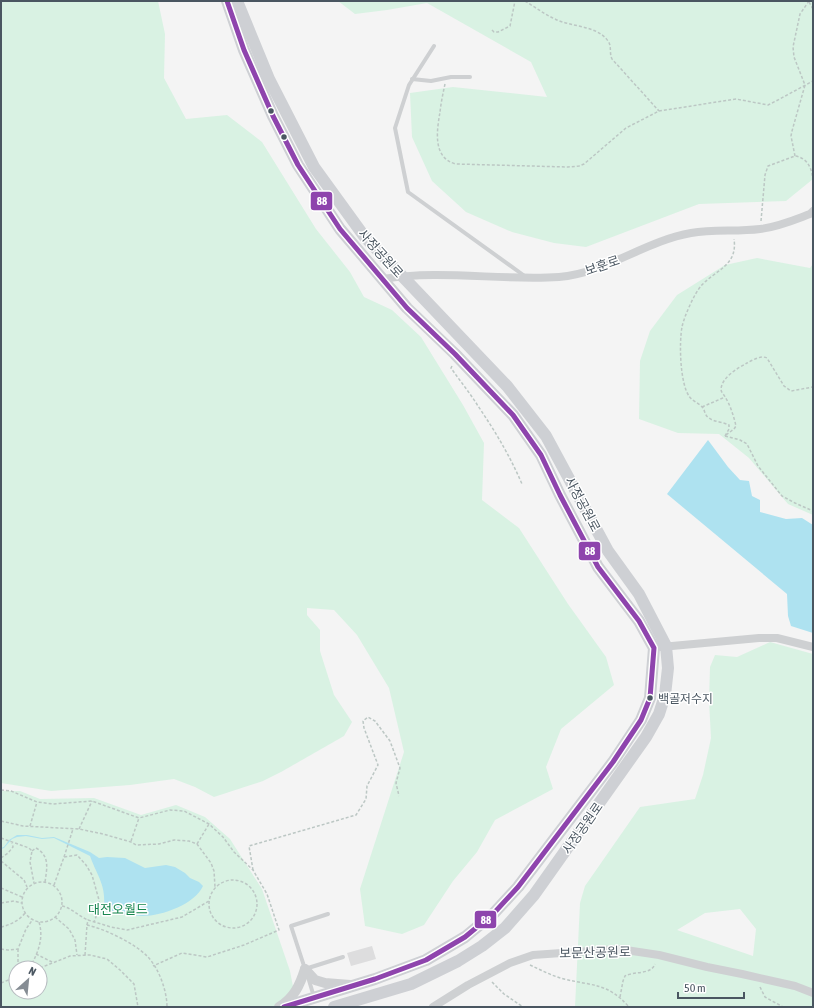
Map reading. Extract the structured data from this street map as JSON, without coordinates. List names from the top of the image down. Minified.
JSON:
{"streets":{"main road":["사정공원로"],"street":["보훈로","보문산공원로"]},"crossings":[["사정공원로","보훈로"]],"parks":["대전오월드"],"places":["백골저수지"],"lines":["transit line 88"],"scale_bar":"50 m","north":"top right"}
